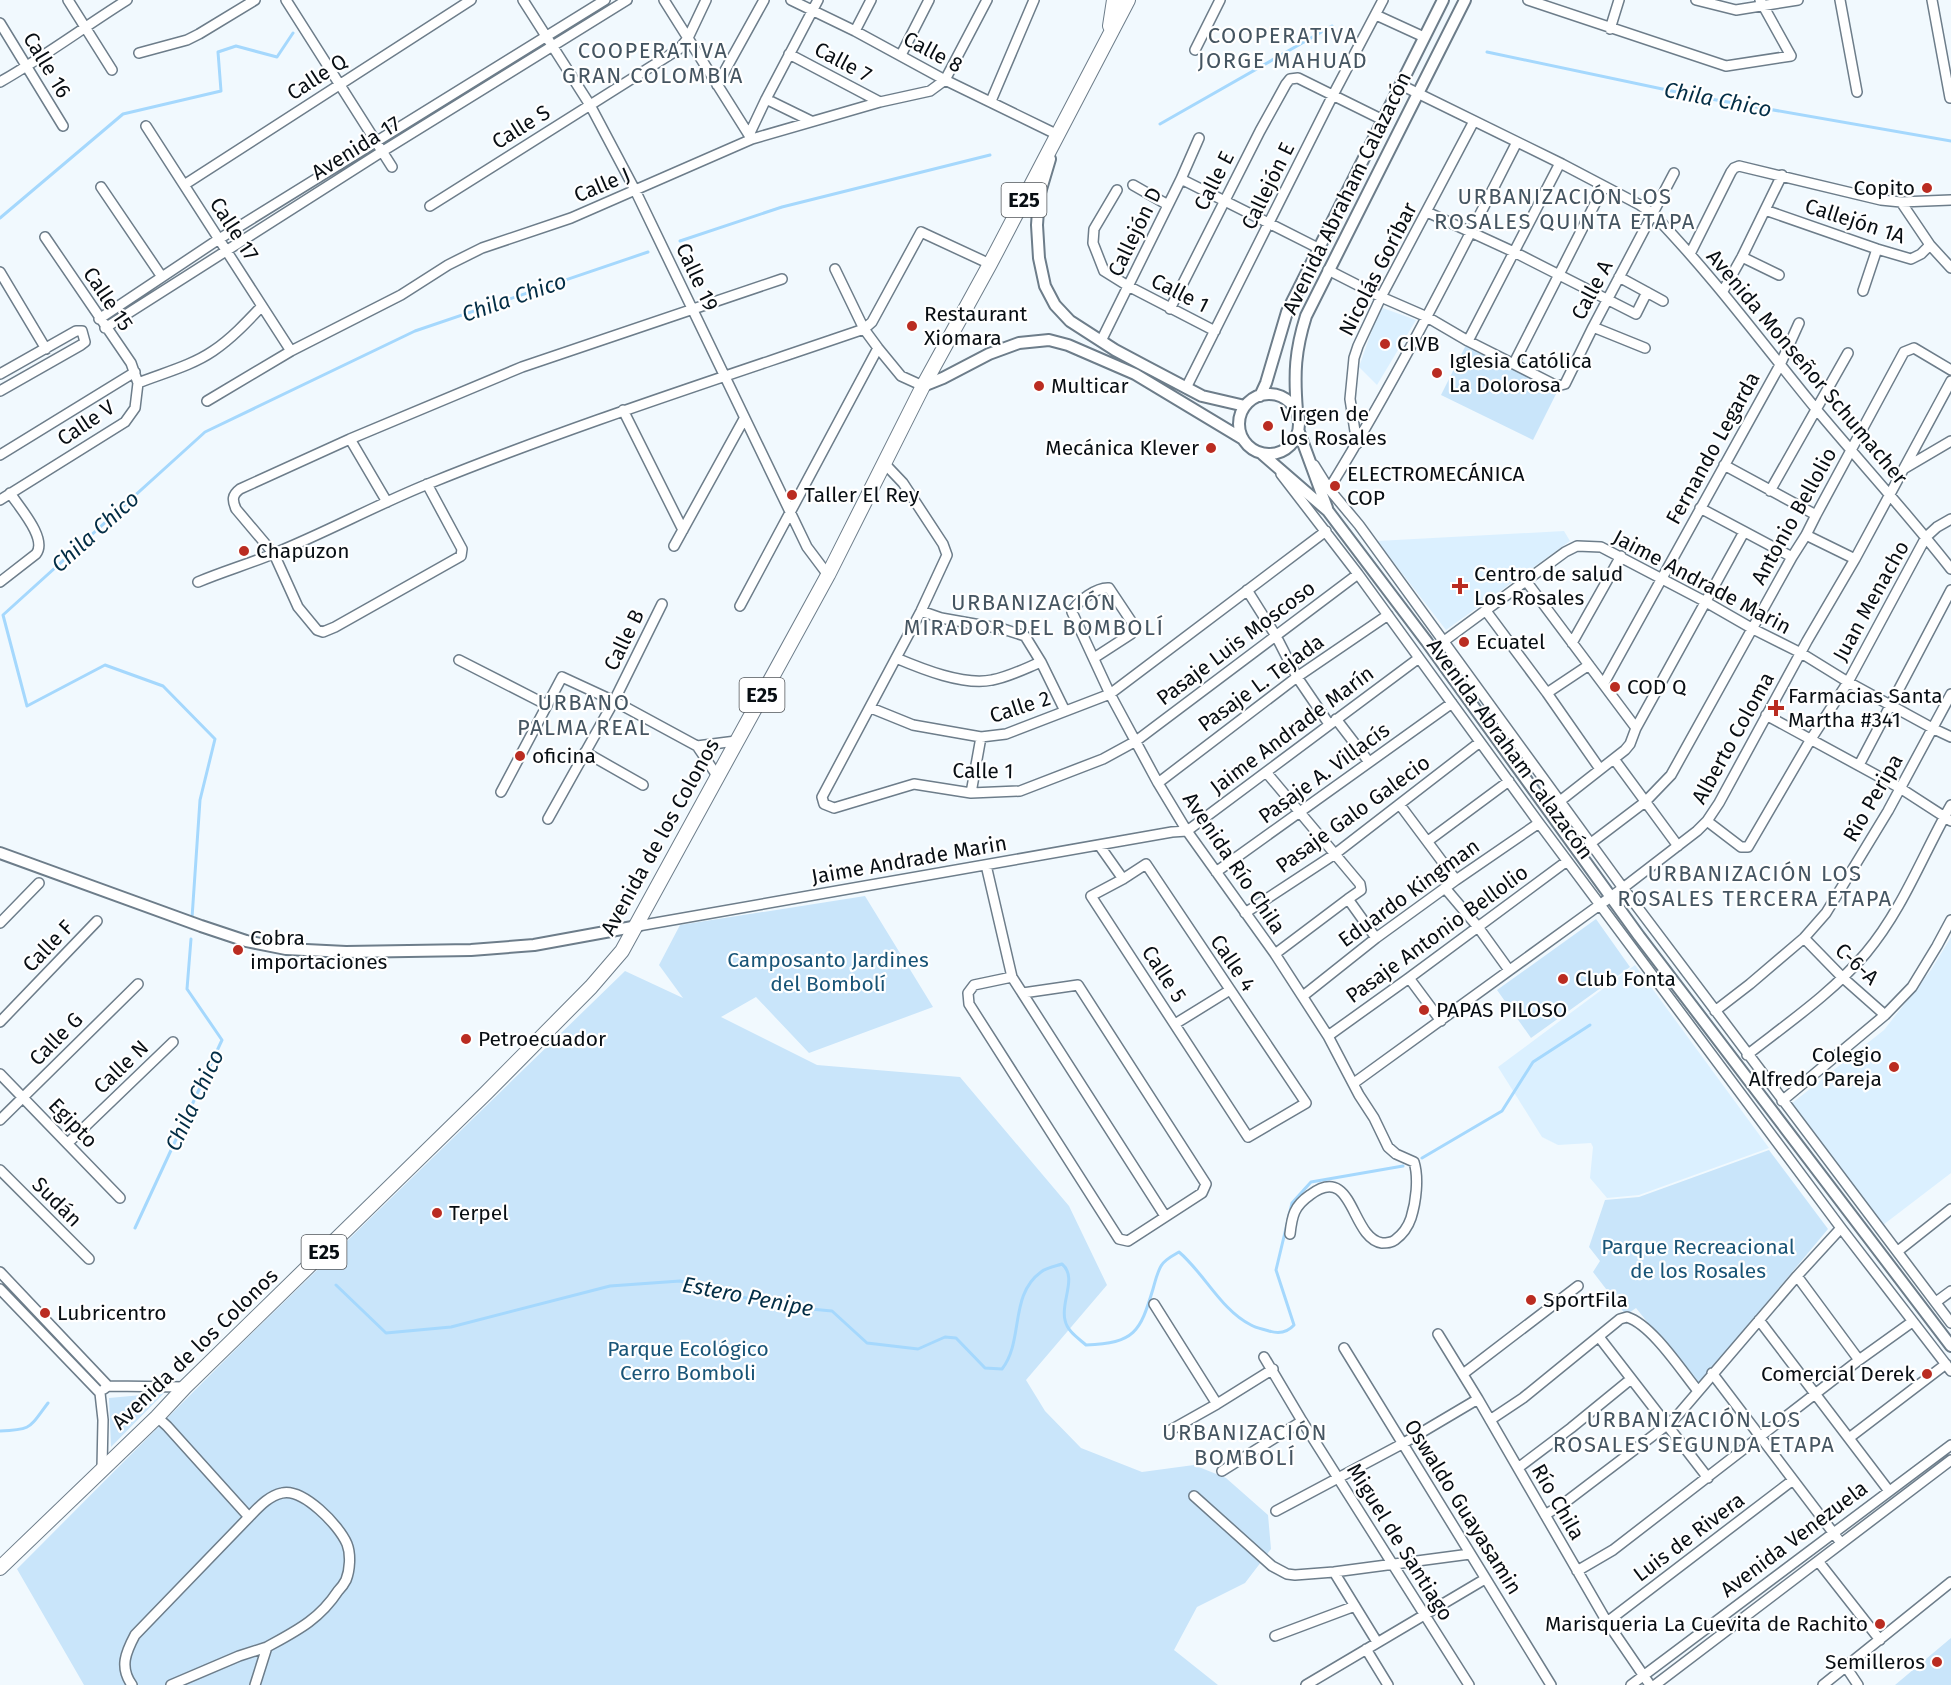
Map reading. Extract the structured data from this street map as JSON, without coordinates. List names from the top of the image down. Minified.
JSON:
{"streets":{"highway":["E25","Avenida de los Colonos"],"main road":["Avenida Abraham Calazacón"],"street":["Calle 8","Calle 7","Calle 16","Calle Q","Calle S","Avenida 17","Calle E","Calle J","Callejón E","Callejón 1A","Calle 17","Callejón D","Nicolás Goríbar","Calle 19","Calle A","Calle 1","Calle 15","Avenida Monseñor Schumacher","Calle V","Fernando Legarda","Antonio Bellolio","Jaime Andrade Marin","Juan Menacho","Calle B","Pasaje Luis Moscoso","Pasaje L. Tejada","Calle 2","Jaime Andrade Marín","Alberto Coloma","Pasaje A. Villacís","Río Peripa","Pasaje Galo Galecio","Avenida Río Chila","Eduardo Kingman","Pasaje Antonio Bellolio","Calle F","Calle 4","C-6-A","Calle 5","Calle G","Calle N","Egipto","Sudán","Río Chila","Oswaldo Guayasamin","Luis de Rivera","Avenida Venezuela","Miguel de Santiago"]},"crossings":[["Calle 8","Calle J"],["Calle 8","Avenida de los Colonos"],["Calle 7","Calle J"],["Calle Q","Calle 17"],["Calle S","Calle 19"],["Avenida 17","Calle 17"],["Avenida 17","Calle 19"],["Avenida 17","Calle 15"],["Calle E","Callejón E"],["Calle E","Calle 1"],["Calle J","Calle 17"],["Calle J","Calle 19"],["Callejón E","Calle 1"],["Avenida Abraham Calazacón","Avenida Monseñor Schumacher"],["Avenida Abraham Calazacón","Antonio Bellolio"],["Avenida Abraham Calazacón","Jaime Andrade Marin"],["Avenida Abraham Calazacón","Pasaje Luis Moscoso"],["Avenida Abraham Calazacón","Pasaje L. Tejada"],["Avenida Abraham Calazacón","Calle 2"],["Avenida Abraham Calazacón","Jaime Andrade Marín"],["Avenida Abraham Calazacón","Alberto Coloma"],["Avenida Abraham Calazacón","Pasaje A. Villacís"],["Avenida Abraham Calazacón","Río Peripa"],["Avenida Abraham Calazacón","Pasaje Galo Galecio"],["Avenida Abraham Calazacón","Eduardo Kingman"],["Avenida Abraham Calazacón","Pasaje Antonio Bellolio"],["Callejón D","Calle 1"],["Nicolás Goríbar","Avenida Monseñor Schumacher"],["Calle 19","Avenida de los Colonos"],["Calle A","Avenida Monseñor Schumacher"],["Calle 1","Pasaje Luis Moscoso"],["Calle 1","Calle 2"],["Calle 1","Avenida Río Chila"],["Calle 15","Calle V"],["Avenida Monseñor Schumacher","Fernando Legarda"],["Avenida Monseñor Schumacher","Antonio Bellolio"],["Avenida Monseñor Schumacher","Juan Menacho"],["Avenida Monseñor Schumacher","Alberto Coloma"],["Fernando Legarda","Jaime Andrade Marin"],["Antonio Bellolio","Jaime Andrade Marin"],["Jaime Andrade Marin","Juan Menacho"],["Jaime Andrade Marin","Jaime Andrade Marín"],["Jaime Andrade Marin","Alberto Coloma"],["Jaime Andrade Marin","Río Peripa"],["Jaime Andrade Marin","Avenida de los Colonos"],["Jaime Andrade Marin","Avenida Río Chila"],["Juan Menacho","Alberto Coloma"],["Pasaje Luis Moscoso","Avenida Río Chila"],["Pasaje L. Tejada","Avenida Río Chila"],["Calle 2","Avenida Río Chila"],["Jaime Andrade Marín","Avenida Río Chila"],["Alberto Coloma","Avenida Río Chila"],["Pasaje A. Villacís","Avenida Río Chila"],["Río Peripa","C-6-A"],["Pasaje Galo Galecio","Avenida Río Chila"],["Avenida Río Chila","Eduardo Kingman"],["Avenida Río Chila","Pasaje Antonio Bellolio"],["Calle 4","Calle 5"],["Calle G","Egipto"],["Calle N","Egipto"],["Río Chila","Luis de Rivera"],["Río Chila","Avenida Venezuela"]],"districts":["COOPERATIVA JORGE MAHUAD","COOPERATIVA GRAN COLOMBIA","URBANIZACIÓN LOS ROSALES QUINTA ETAPA","URBANIZACIÓN MIRADOR DEL BOMBOLÍ","URBANO PALMA REAL","URBANIZACIÓN LOS ROSALES TERCERA ETAPA","URBANIZACIÓN LOS ROSALES SEGUNDA ETAPA","URBANIZACIÓN BOMBOLÍ"],"water":["Chila Chico","Estero Penipe"],"parks":["Camposanto Jardines del Bombolí","Parque Recreacional de los Rosales","Parque Ecológico Cerro Bomboli"],"places":{"other":["Copito","Restaurant Xiomara","CIVB","Iglesia Católica La Dolorosa","Multicar","Virgen de los Rosales","Mecánica Klever","ELECTROMECÁNICA COP","Taller El Rey","Chapuzon","Ecuatel","COD Q","oficina","Cobra importaciones","Club Fonta","PAPAS PILOSO","Petroecuador","Colegio Alfredo Pareja","Terpel","SportFila","Lubricentro","Comercial Derek","Marisqueria La Cuevita de Rachito","Semilleros"],"health":["Centro de salud Los Rosales","Farmacias Santa Martha #341"]}}
